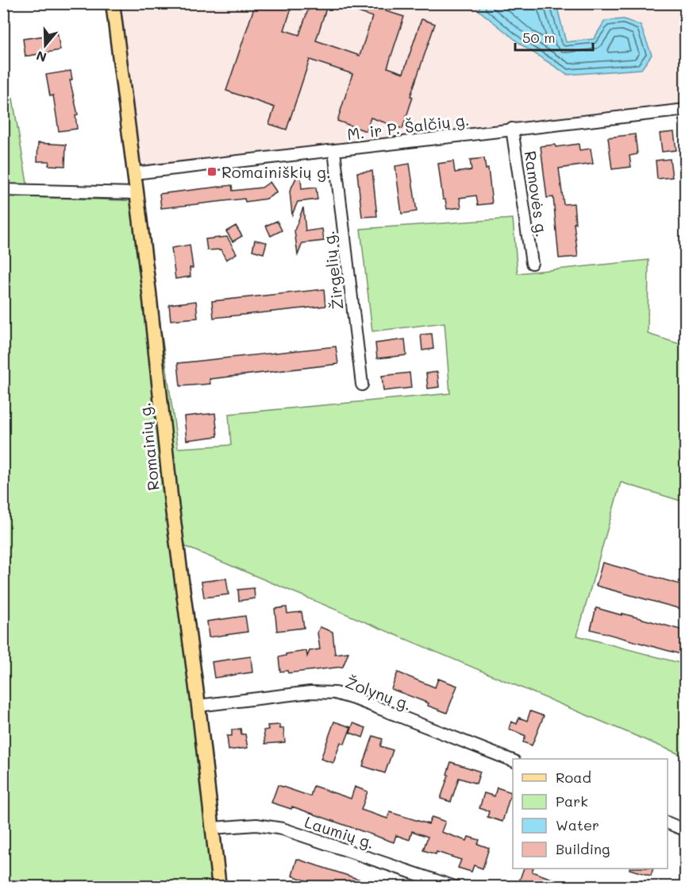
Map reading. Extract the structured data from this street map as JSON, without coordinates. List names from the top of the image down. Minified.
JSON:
{"streets":{"main road":["Romainių g."],"street":["M. ir P. Šalčių g.","Ramovės g.","Žirgelių g.","Žolynų g.","Laumių g."]},"crossings":[["M. ir P. Šalčių g.","Ramovės g."],["M. ir P. Šalčių g.","Žirgelių g."],["M. ir P. Šalčių g.","Romainių g."],["Romainių g.","Žolynų g."],["Romainių g.","Laumių g."]],"places":{"transit":["Romainiškių g."]},"legend":["Road","Park","Water","Building"],"scale_bar":"50 m","north":"bottom"}
